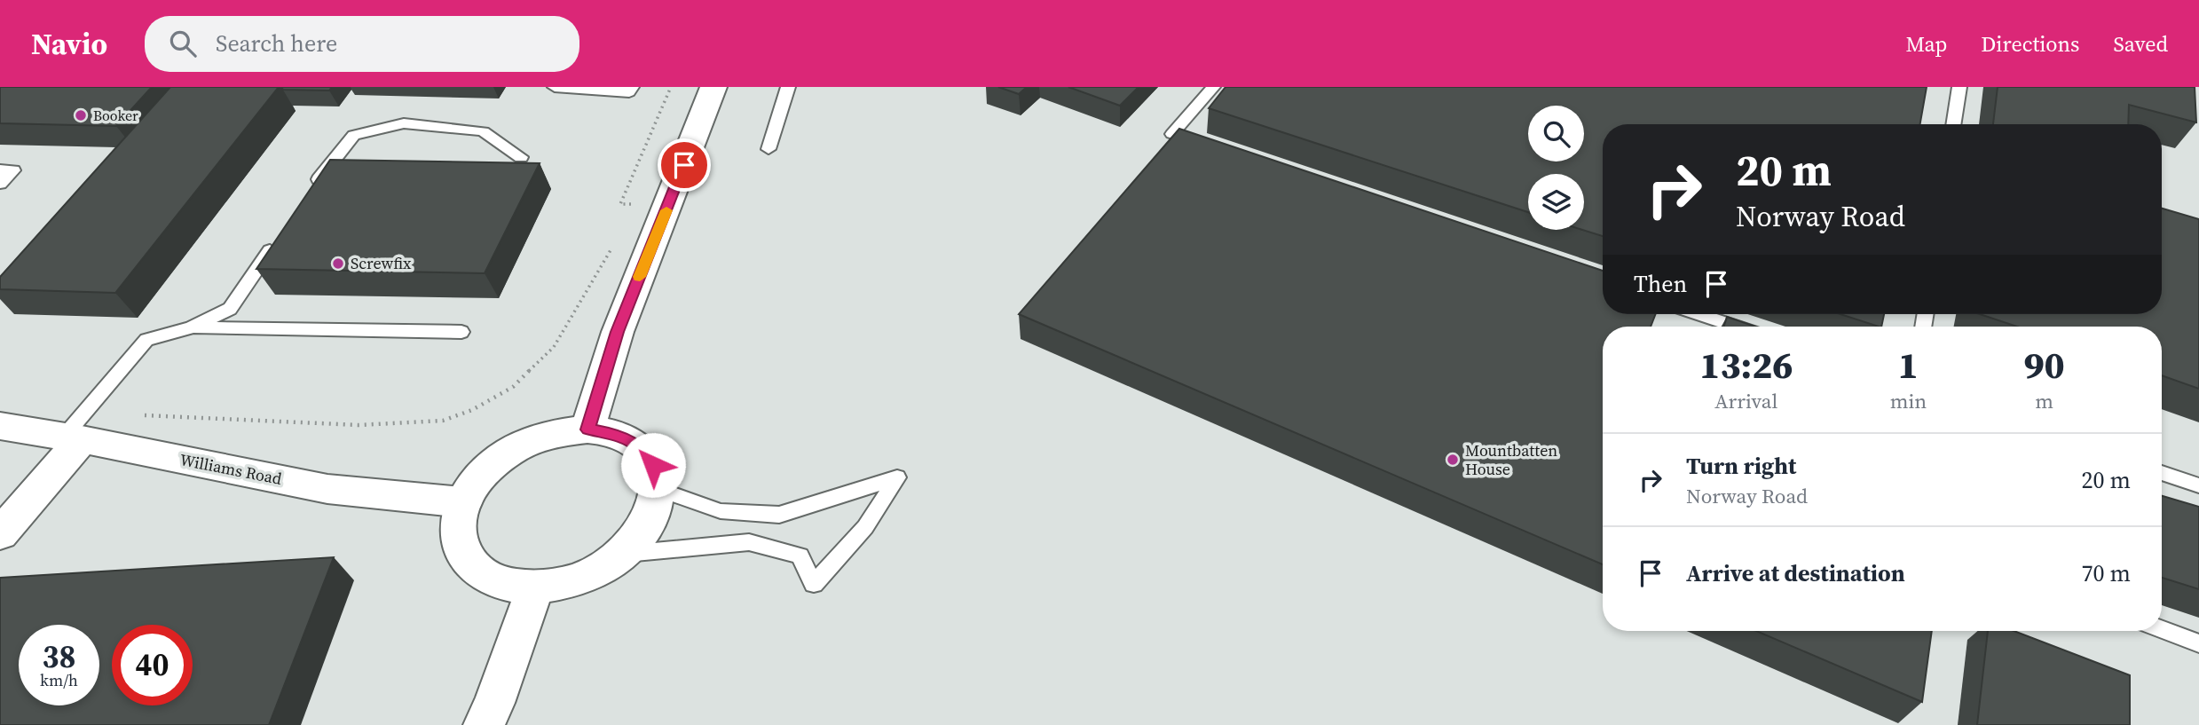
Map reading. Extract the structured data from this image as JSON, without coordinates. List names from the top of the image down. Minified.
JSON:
{"streets":{"street":["Williams Road"]},"places":["Booker","Screwfix","Mountbatten House"],"page":{"header":"Navio","search":"Search here","nav":["Map","Directions","Saved"],"turn":["20 m","Norway Road"],"then":"Then","eta":["13:26","Arrival","1","min","90","m"],"list":[{"name":"Turn right","note":"Norway Road","value":"20 m"},{"name":"Arrive at destination","value":"70 m"}],"speed":"38 km/h","limit":"40"}}
